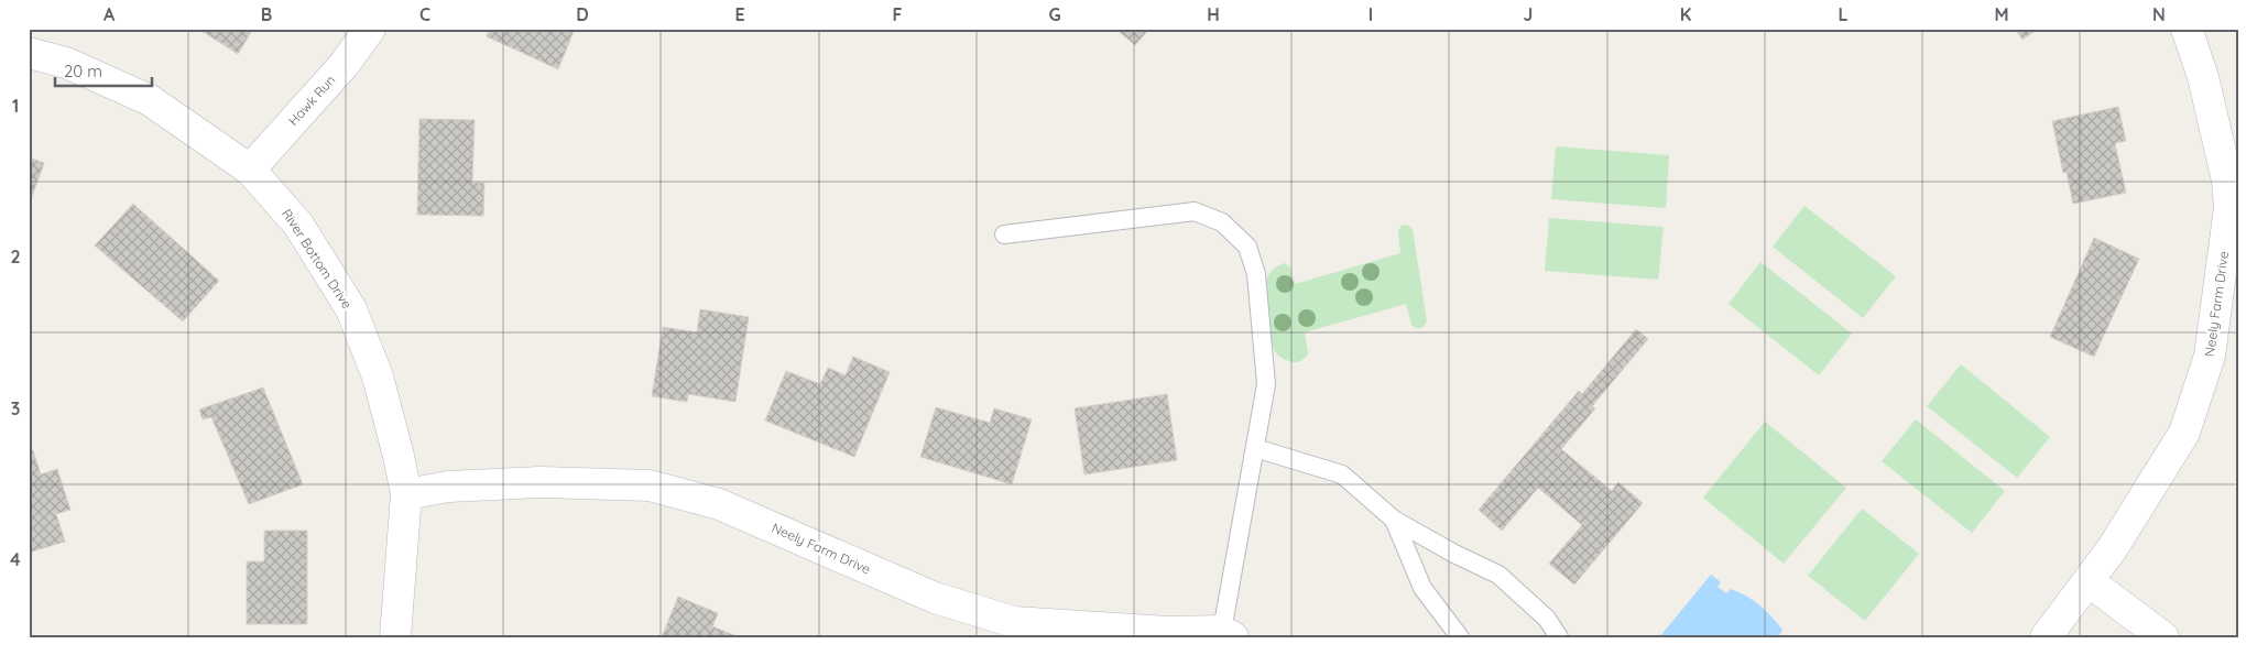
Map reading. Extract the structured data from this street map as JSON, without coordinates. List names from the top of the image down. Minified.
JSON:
{"streets":{"street":["Hawk Run","River Bottom Drive","Neely Farm Drive"]},"crossings":[["Hawk Run","River Bottom Drive"],["River Bottom Drive","Neely Farm Drive"]],"scale_bar":"20 m","grid":{"columns":["A","B","C","D","E","F","G","H","I","J","K","L","M","N"],"rows":["1","2","3","4"]}}
